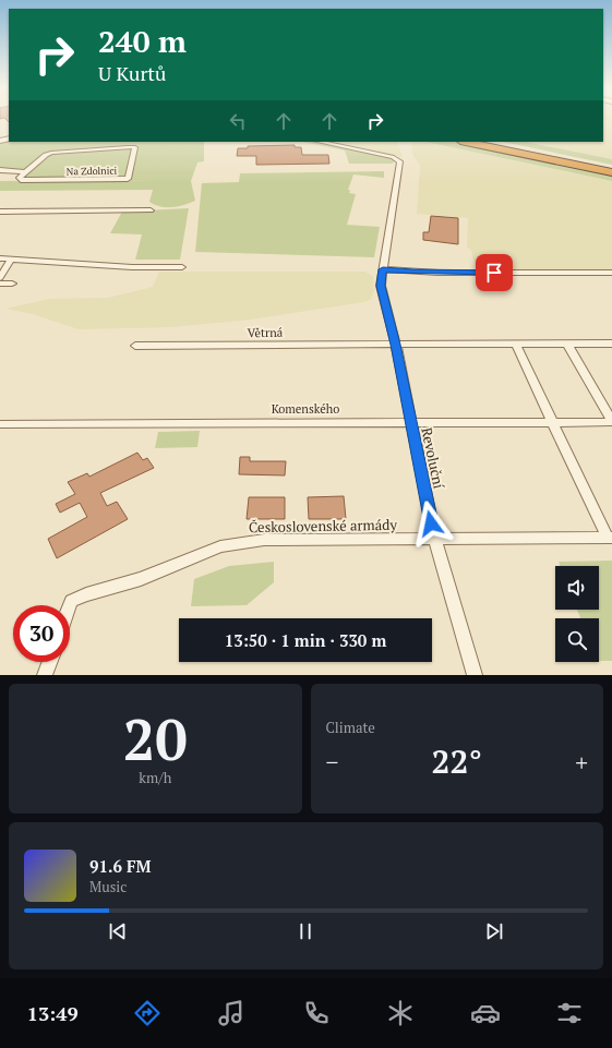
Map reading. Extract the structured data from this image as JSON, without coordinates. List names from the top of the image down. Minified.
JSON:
{"streets":{"street":["Na Zdolnici","Větrná","Komenského","Revoluční","Československé armády"]},"crossings":[["Větrná","Revoluční"],["Komenského","Revoluční"],["Revoluční","Československé armády"]],"page":{"turn":["240 m","U Kurtů"],"limit":"30","trip":"13:50 · 1 min · 330 m","tile":[["20","km/h"],"Climate"],"heat":["−","22°","+"],"song":["91.6 FM","Music"],"tabs":"13:49"}}
